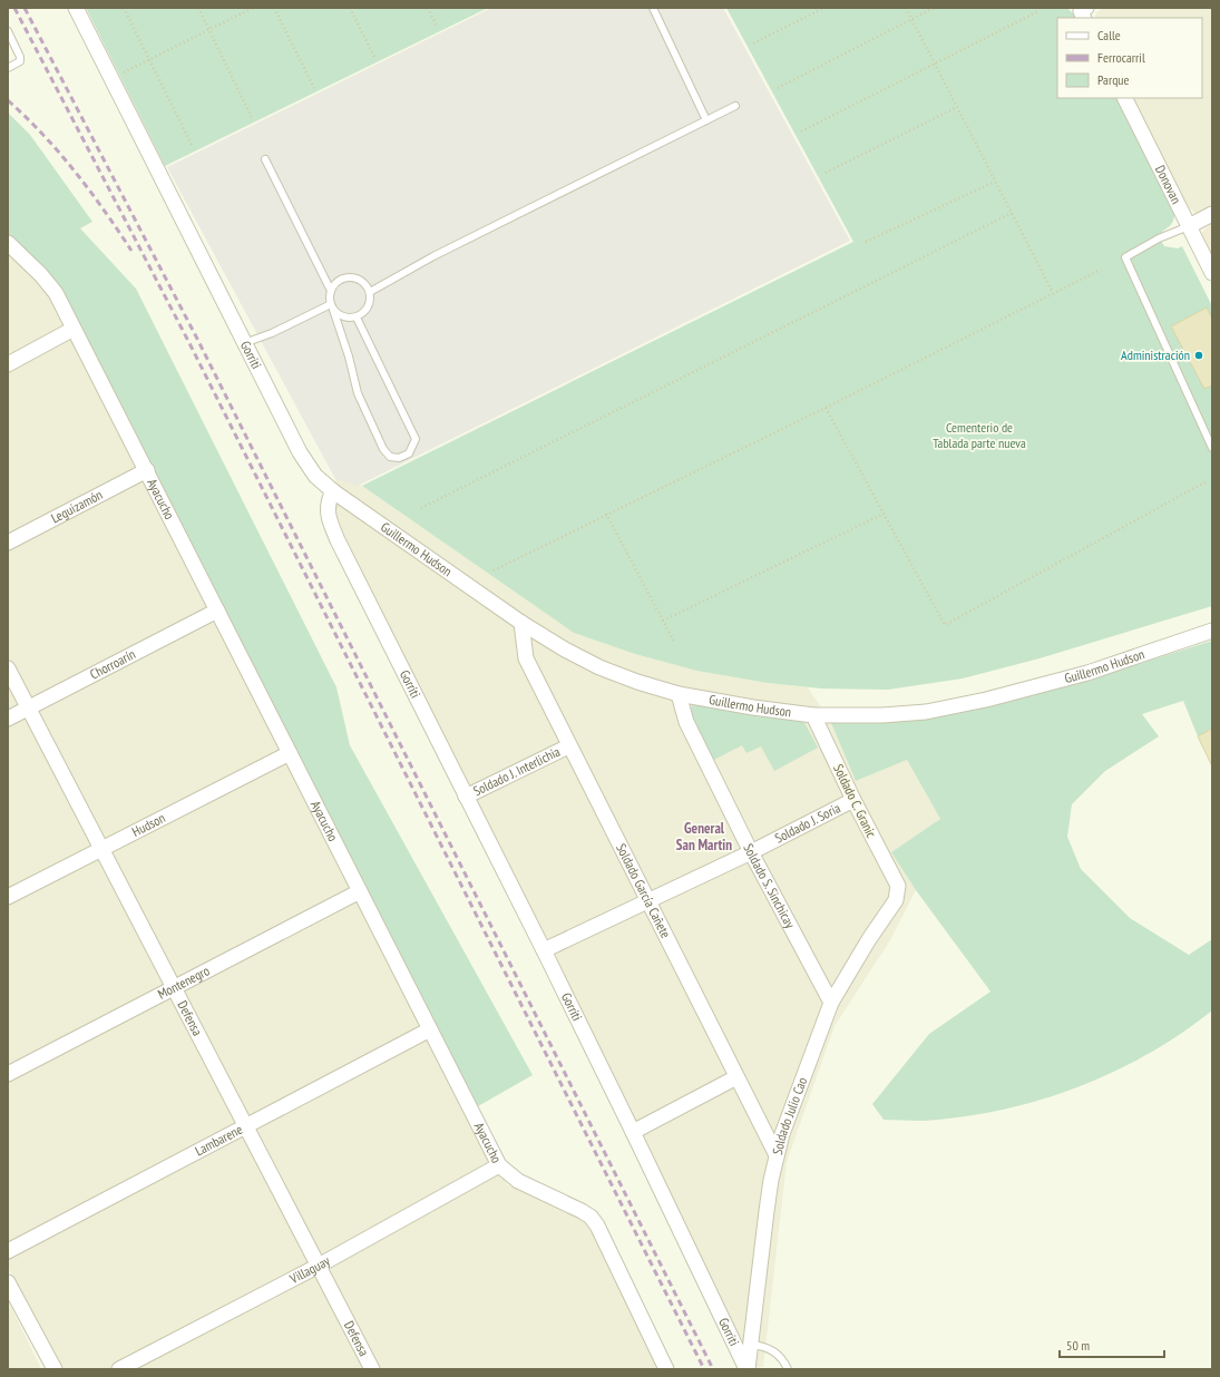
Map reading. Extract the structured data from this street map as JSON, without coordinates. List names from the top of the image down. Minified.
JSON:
{"streets":{"street":["Donovan","Gorriti","Ayacucho","Leguizamón","Guillermo Hudson","Chorroarín","Soldado J. Interlichia","Soldado C. Granic","Soldado J. Soria","Hudson","Soldado S. Sinchicay","Soldado García Cañete","Montenegro","Defensa","Soldado Julio Cao","Lambarene","Villaguay"]},"crossings":[["Gorriti","Guillermo Hudson"],["Gorriti","Soldado J. Interlichia"],["Gorriti","Soldado J. Soria"],["Gorriti","Soldado Julio Cao"],["Ayacucho","Leguizamón"],["Ayacucho","Chorroarín"],["Ayacucho","Hudson"],["Ayacucho","Montenegro"],["Ayacucho","Lambarene"],["Ayacucho","Villaguay"],["Guillermo Hudson","Soldado C. Granic"],["Guillermo Hudson","Soldado S. Sinchicay"],["Guillermo Hudson","Soldado García Cañete"],["Chorroarín","Defensa"],["Soldado J. Interlichia","Soldado García Cañete"],["Soldado C. Granic","Soldado J. Soria"],["Soldado C. Granic","Soldado Julio Cao"],["Soldado J. Soria","Soldado S. Sinchicay"],["Soldado J. Soria","Soldado García Cañete"],["Hudson","Defensa"],["Soldado S. Sinchicay","Soldado Julio Cao"],["Soldado García Cañete","Soldado Julio Cao"],["Montenegro","Defensa"],["Defensa","Lambarene"],["Defensa","Villaguay"]],"districts":["General San Martin"],"parks":["Cementerio de Tablada parte nueva"],"places":["Administración"],"legend":["Calle","Ferrocarril","Parque"],"scale_bar":"50 m"}
